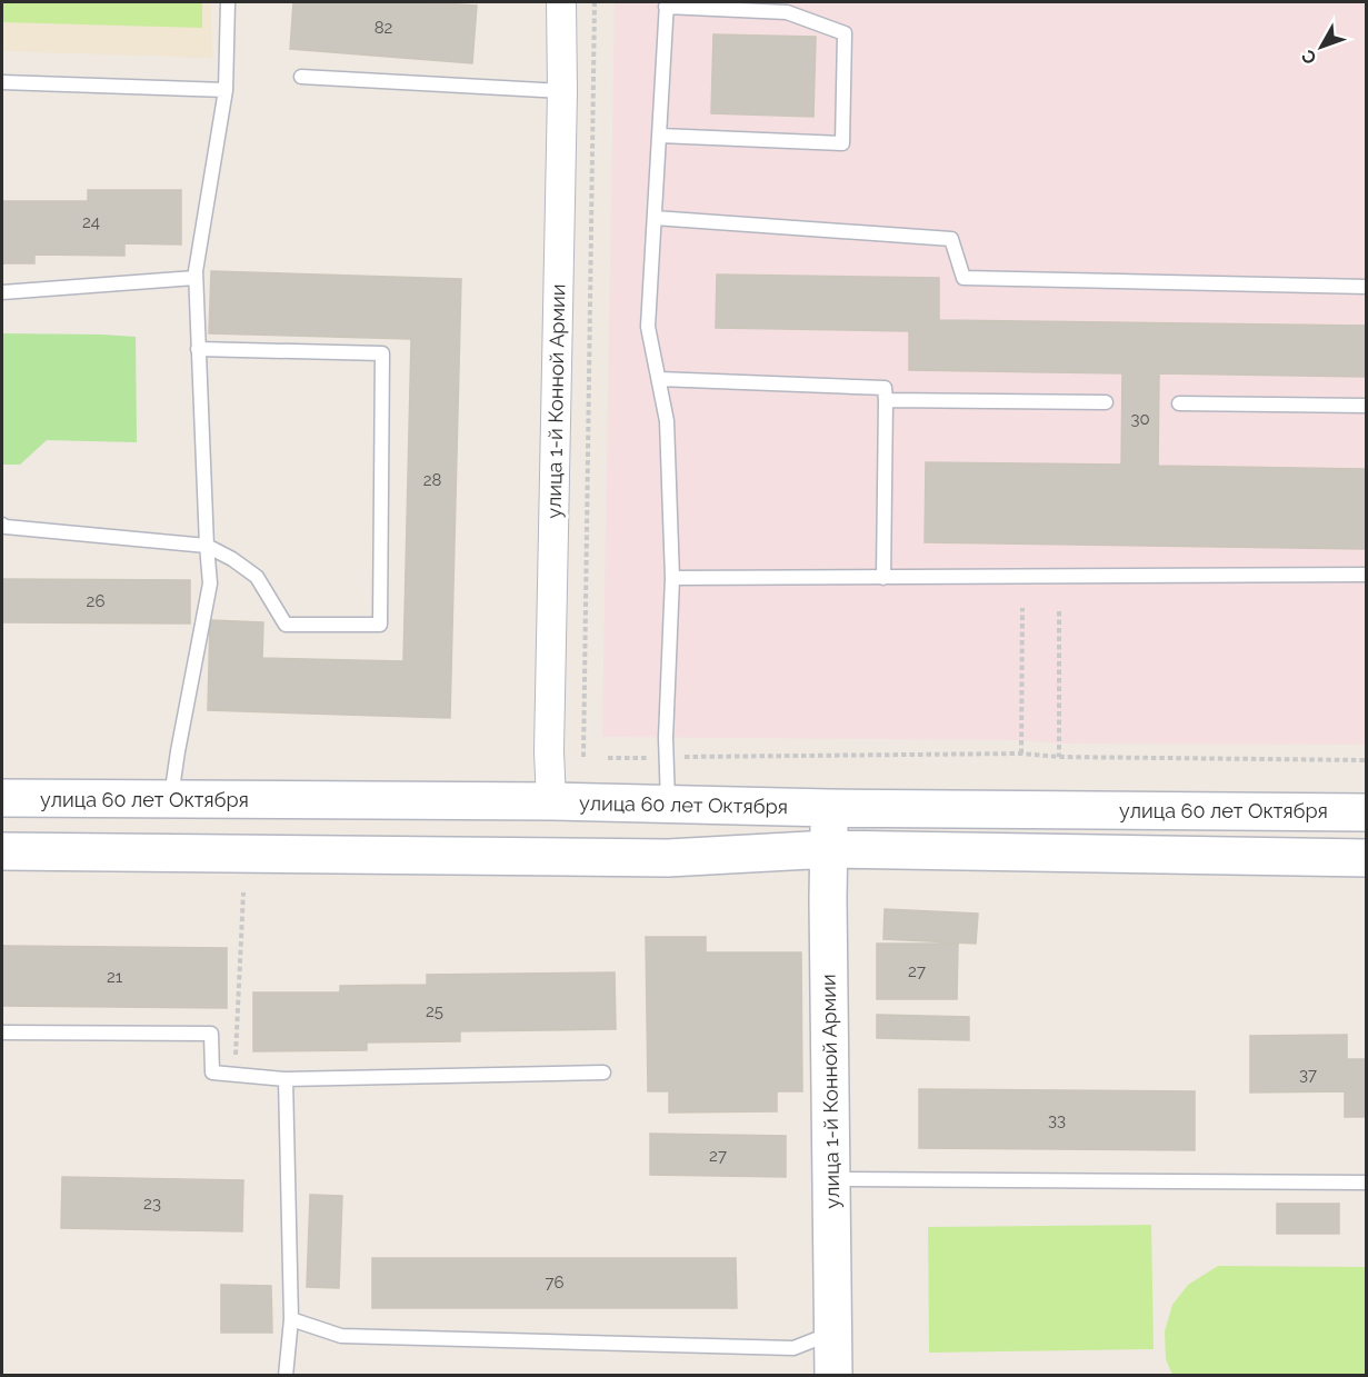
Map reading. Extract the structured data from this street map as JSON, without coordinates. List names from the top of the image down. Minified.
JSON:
{"streets":{"main road":["улица 1-й Конной Армии","улица 60 лет Октября"]},"crossings":[["улица 1-й Конной Армии","улица 60 лет Октября"]],"house_numbers":["82","24","30","28","26","27","21","25","37","33","27","23","76"],"north":"bottom left"}
